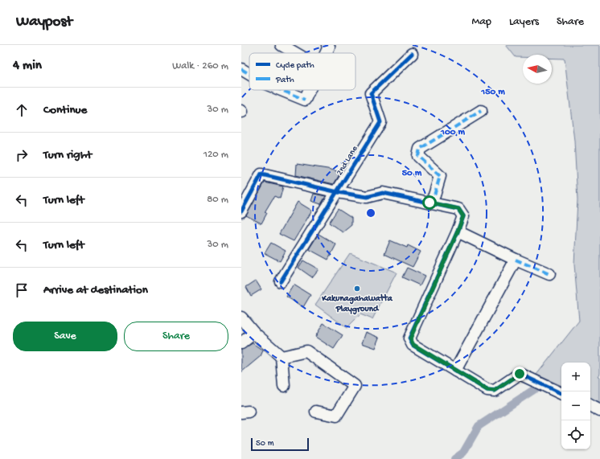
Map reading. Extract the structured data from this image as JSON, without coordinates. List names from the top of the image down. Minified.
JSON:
{"streets":{"street":["2nd Lane"]},"places":["Kakunagahawatta Playground"],"legend":["Cycle path","Path"],"scale_bar":"50 m","north":"left","page":{"header":"Waypost","nav":["Map","Layers","Share"],"heading":["4 min","Walk · 260 m"],"list":[["Continue","30 m"],["Turn right","120 m"],["Turn left","80 m"],["Turn left","30 m"],"Arrive at destination"],"buttons":["Save","Share"],"map_buttons":["+","−"],"scale":"50 m"},"rings":["150 m","100 m","50 m"]}
